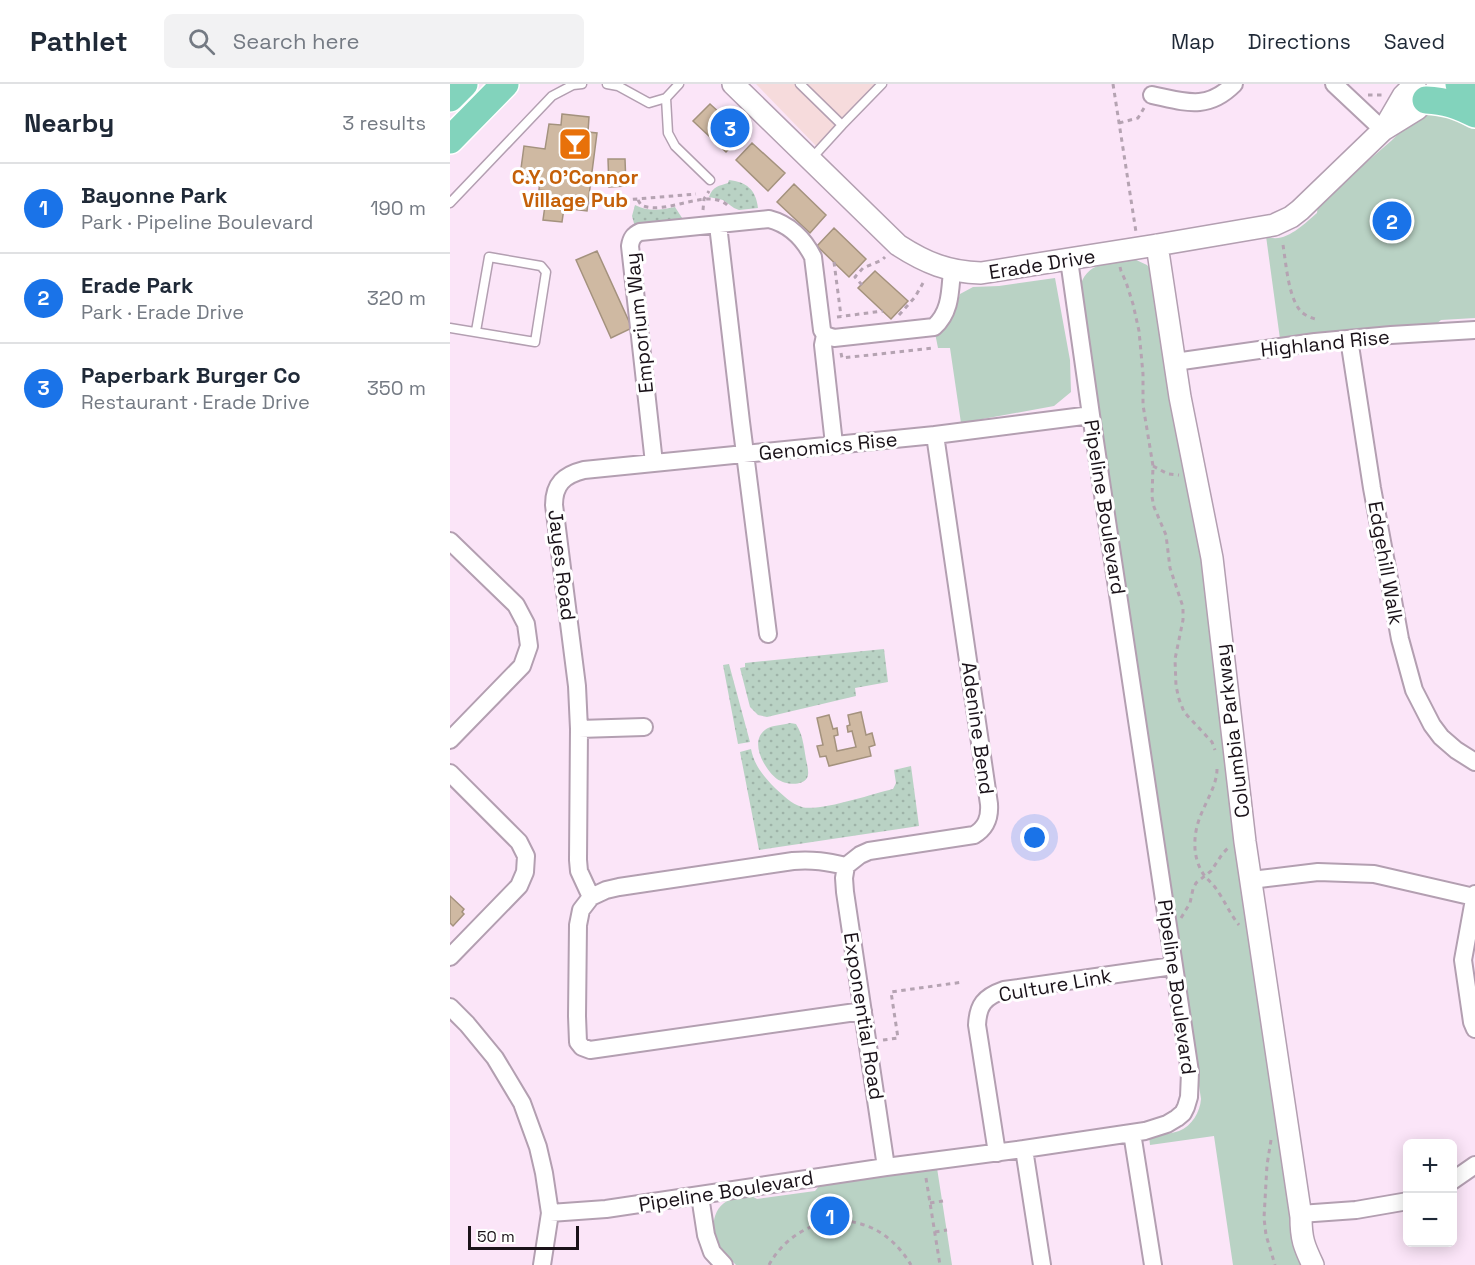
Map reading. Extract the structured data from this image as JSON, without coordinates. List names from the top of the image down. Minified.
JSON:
{"streets":{"street":["Erade Drive","Emporium Way","Highland Rise","Genomics Rise","Pipeline Boulevard","Edgehill Walk","Jayes Road","Adenine Bend","Columbia Parkway","Culture Link","Exponential Road"]},"crossings":[["Erade Drive","Pipeline Boulevard"],["Erade Drive","Columbia Parkway"],["Emporium Way","Genomics Rise"],["Emporium Way","Jayes Road"],["Highland Rise","Edgehill Walk"],["Highland Rise","Columbia Parkway"],["Genomics Rise","Pipeline Boulevard"],["Genomics Rise","Jayes Road"],["Genomics Rise","Adenine Bend"],["Pipeline Boulevard","Culture Link"],["Pipeline Boulevard","Exponential Road"],["Adenine Bend","Exponential Road"]],"places":{"bar":["C.Y. O'Connor Village Pub"]},"scale_bar":"50 m","page":{"header":"Pathlet","search":"Search here","nav":["Map","Directions","Saved"],"heading":["Nearby","3 results"],"pins":["3","2","1"],"list":[{"mark":"1","name":"Bayonne Park","note":"Park · Pipeline Boulevard","value":"190 m"},{"mark":"2","name":"Erade Park","note":"Park · Erade Drive","value":"320 m"},{"mark":"3","name":"Paperbark Burger Co","note":"Restaurant · Erade Drive","value":"350 m"}],"map_buttons":["+","−"],"scale":"50 m"}}
